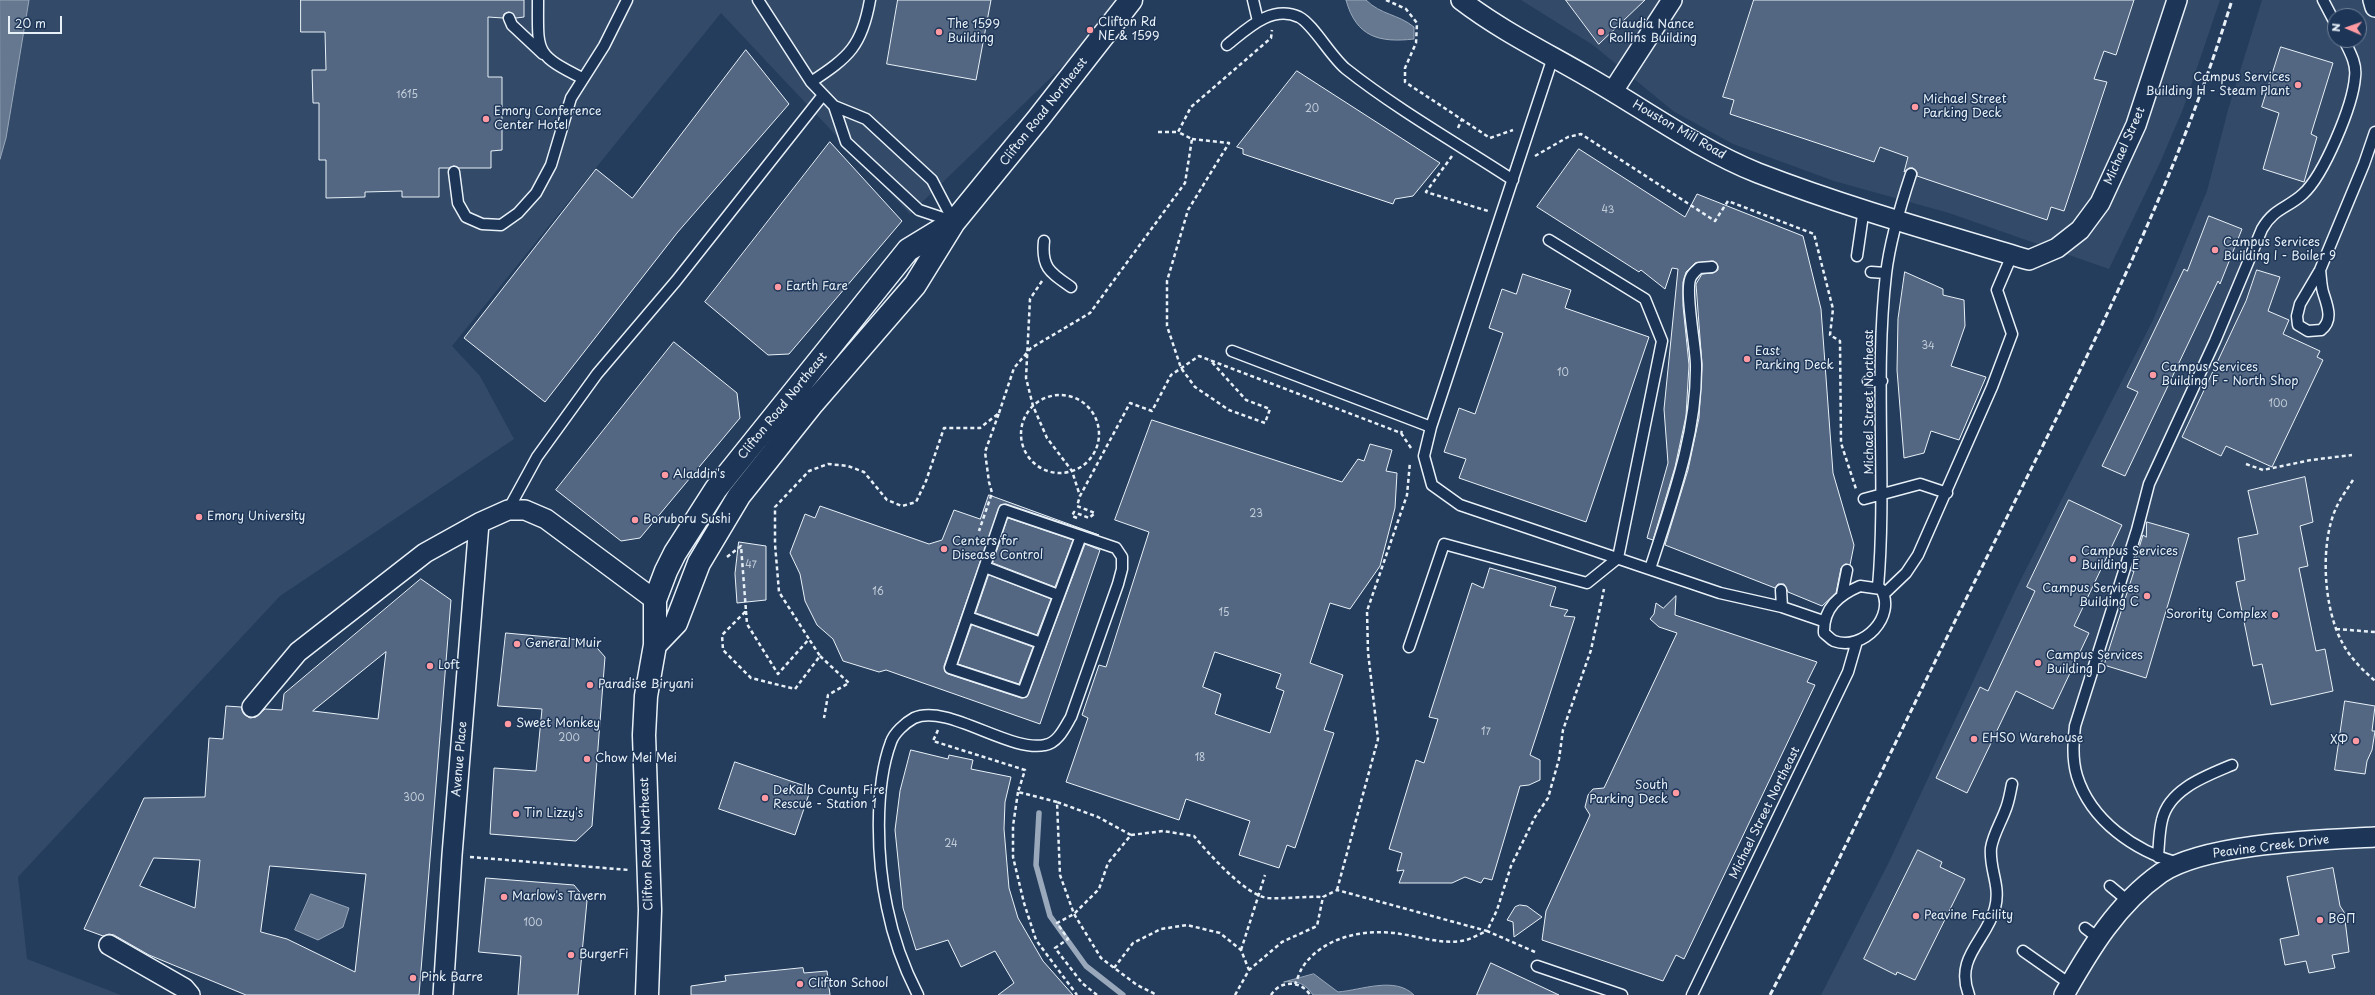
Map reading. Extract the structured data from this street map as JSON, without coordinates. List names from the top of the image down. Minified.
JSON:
{"streets":{"main road":["Clifton Road Northeast"],"street":["Houston Mill Road","Michael Street","Avenue Place","Peavine Creek Drive"],"lane":["Michael Street Northeast"]},"crossings":[["Houston Mill Road","Michael Street"],["Houston Mill Road","Michael Street Northeast"]],"places":["Clifton Rd NE & 1599","The 1599 Building","Claudia Nance Rollins Building","Campus Services Building H - Steam Plant","Michael Street Parking Deck","Emory Conference Center Hotel","Campus Services Building I - Boiler 9","Earth Fare","East Parking Deck","Campus Services Building F - North Shop","Aladdin's","Emory University","Boruboru Sushi","Centers for Disease Control","Campus Services Building E","Campus Services Building C","Sorority Complex","General Muir","Campus Services Building D","Loft","Paradise Biryani","Sweet Monkey","EHSO Warehouse","ΧΦ","Chow Mei Mei","South Parking Deck","DeKalb County Fire Rescue - Station 1","Tin Lizzy's","Marlow's Tavern","Peavine Facility","ΒΘΠ","BurgerFi","Pink Barre","Clifton School"],"house_numbers":["1615","20","43","34","10","100","23","47","16","15","17","200","18","300","24","100"],"scale_bar":"20 m","north":"left"}
